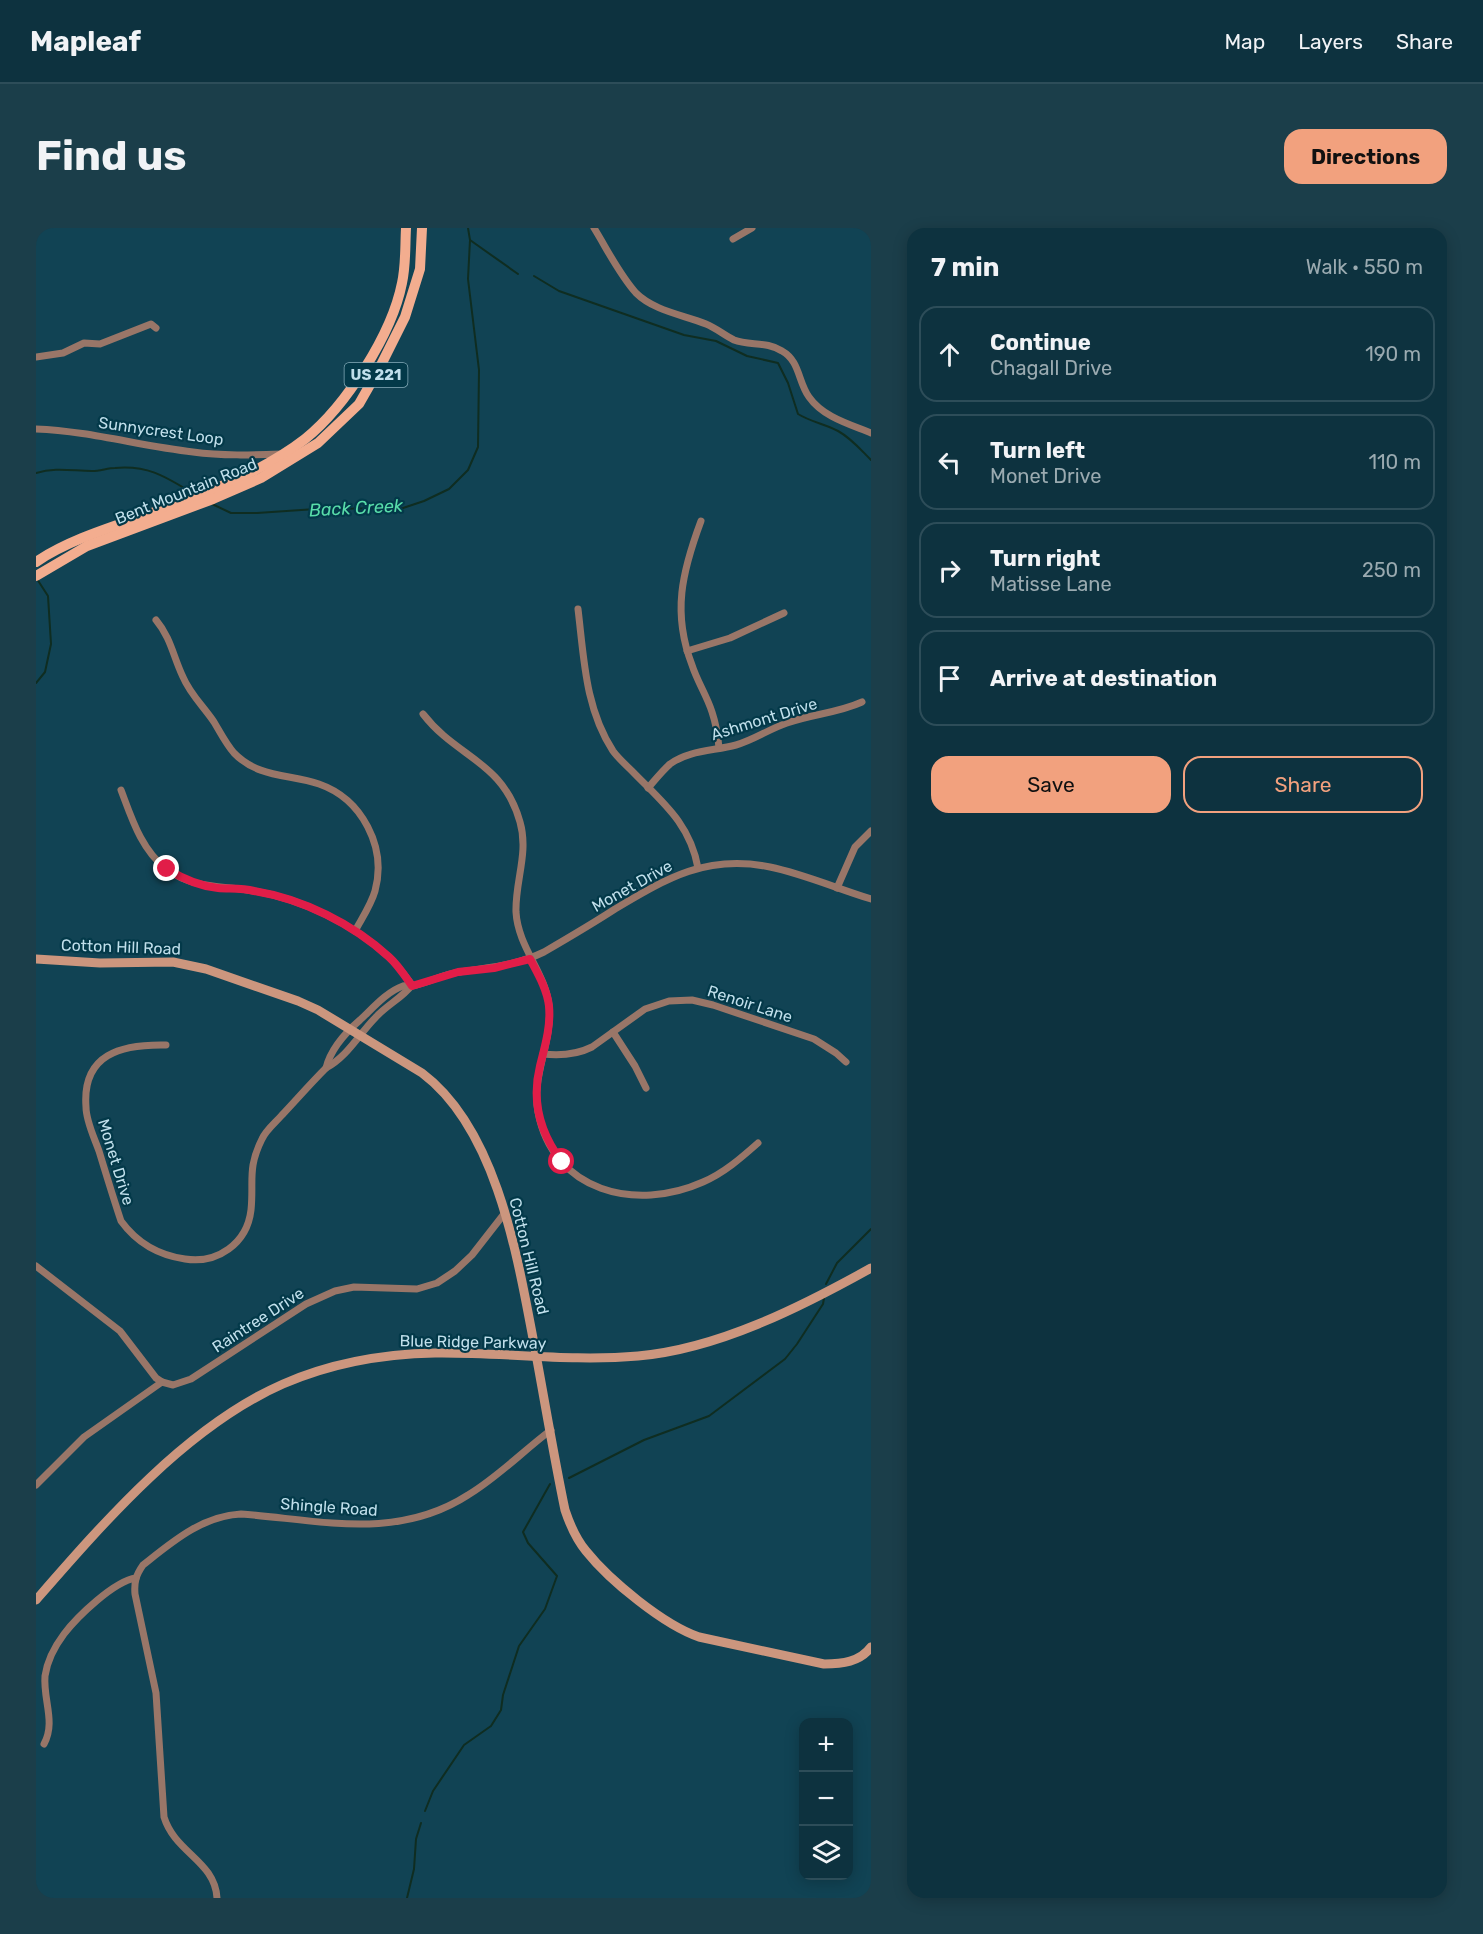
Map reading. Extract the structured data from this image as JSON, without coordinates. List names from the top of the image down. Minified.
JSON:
{"streets":{"main road":["US 221","Bent Mountain Road"],"street":["Sunnycrest Loop","Ashmont Drive","Monet Drive","Cotton Hill Road","Renoir Lane","Raintree Drive","Blue Ridge Parkway","Shingle Road"]},"crossings":[["Sunnycrest Loop","Bent Mountain Road"],["Monet Drive","Cotton Hill Road"],["Cotton Hill Road","Raintree Drive"],["Cotton Hill Road","Shingle Road"]],"water":["Back Creek"],"page":{"header":"Mapleaf","nav":["Map","Layers","Share"],"buttons":["Directions",["Save","Share"]],"title":"Find us","heading":["7 min","Walk · 550 m"],"list":[["Continue","Chagall Drive","190 m"],["Turn left","Monet Drive","110 m"],["Turn right","Matisse Lane","250 m"],"Arrive at destination"],"map_buttons":["+","−"]}}
